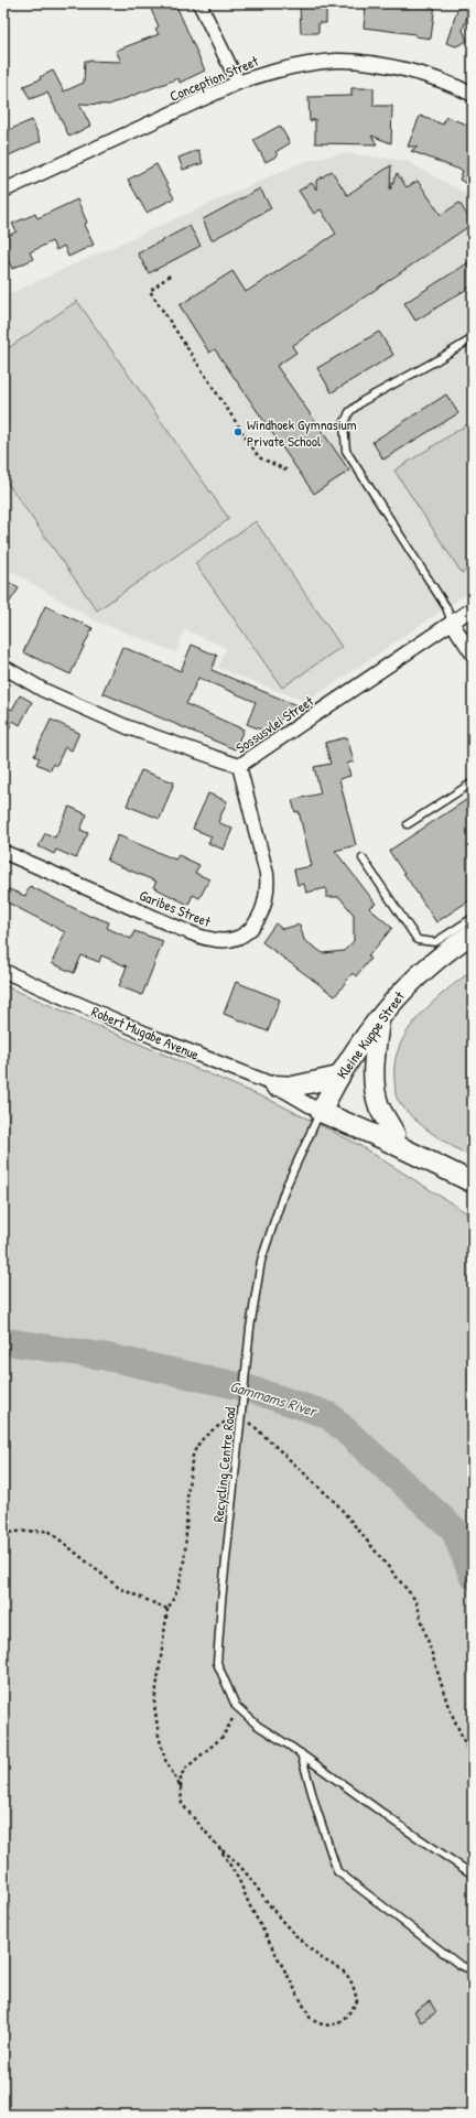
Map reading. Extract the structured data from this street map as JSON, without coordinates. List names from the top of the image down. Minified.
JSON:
{"streets":{"street":["Conception Street","Sossusvlei Street","Garibes Street","Robert Mugabe Avenue","Kleine Kuppe Street"],"lane":["Recycling Centre Road"]},"crossings":[["Sossusvlei Street","Garibes Street"],["Robert Mugabe Avenue","Kleine Kuppe Street"],["Robert Mugabe Avenue","Recycling Centre Road"],["Kleine Kuppe Street","Recycling Centre Road"]],"water":["Gammams River"],"places":["Windhoek Gymnasium Private School"]}
